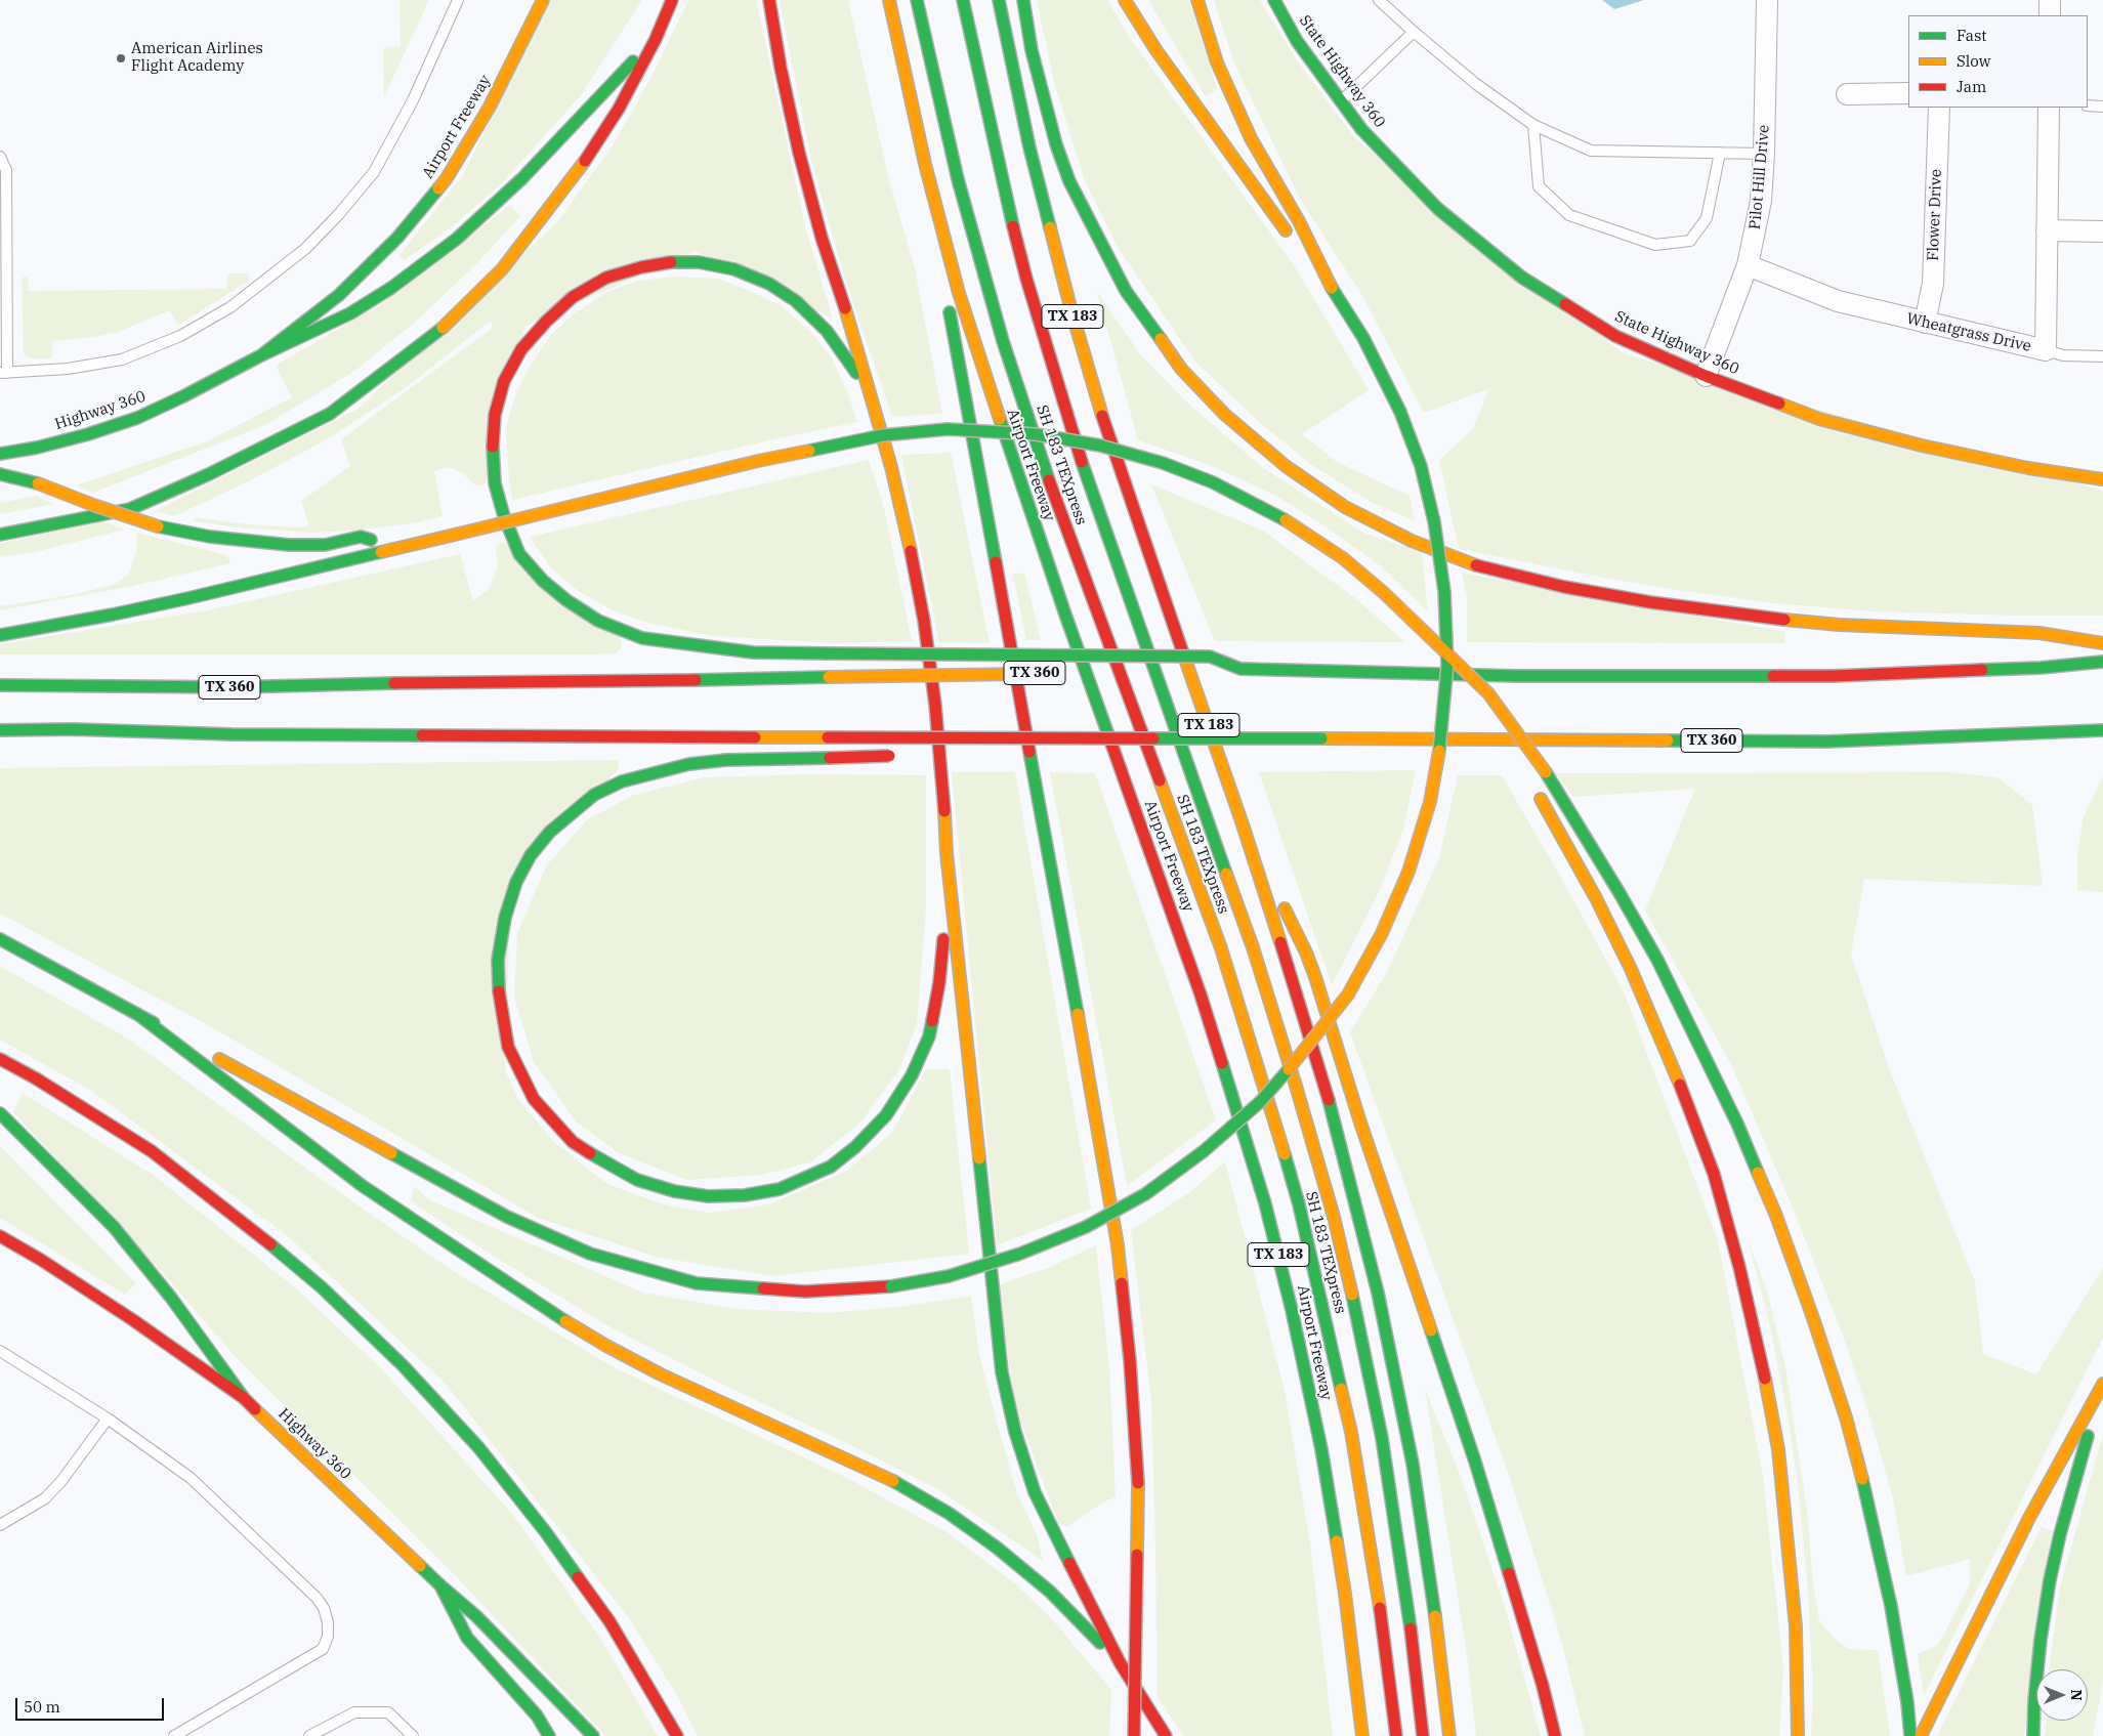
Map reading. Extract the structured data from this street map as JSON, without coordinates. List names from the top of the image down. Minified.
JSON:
{"streets":{"main road":["State Highway 360","Airport Freeway","TX 183","Highway 360","SH 183 TEXpress","TX 360"],"street":["Pilot Hill Drive","Flower Drive","Wheatgrass Drive"]},"crossings":[["State Highway 360","Pilot Hill Drive"],["Airport Freeway","Highway 360"],["Pilot Hill Drive","Wheatgrass Drive"],["Flower Drive","Wheatgrass Drive"]],"places":["American Airlines Flight Academy"],"legend":["Fast","Slow","Jam"],"scale_bar":"50 m","north":"right"}
